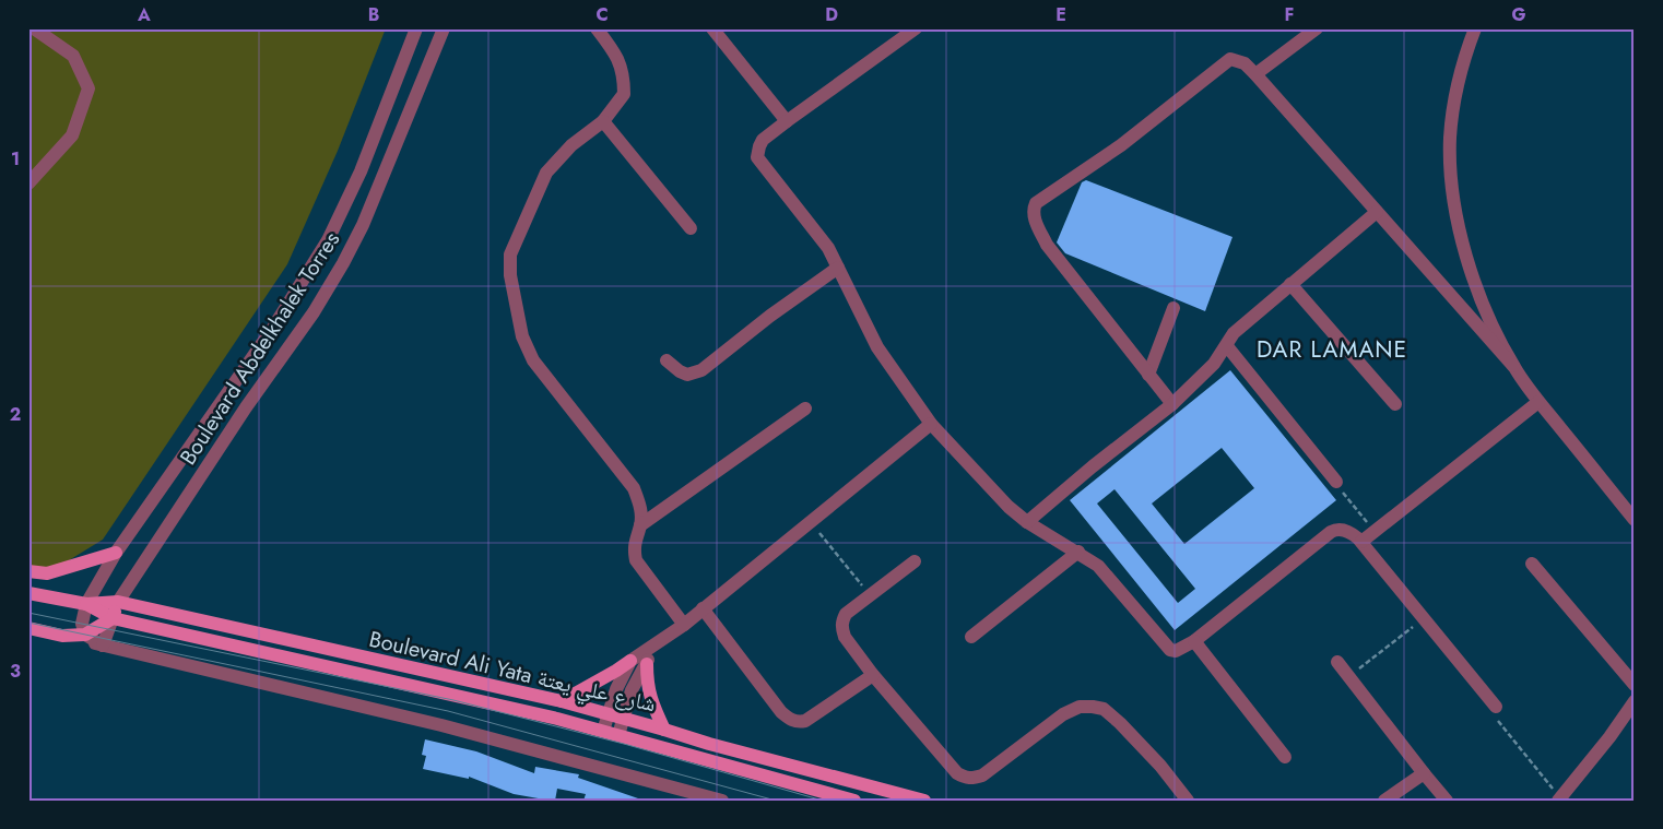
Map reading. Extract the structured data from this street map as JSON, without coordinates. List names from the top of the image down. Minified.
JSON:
{"streets":{"main road":["Boulevard Abdelkhalek Torres","Boulevard Ali Yata شارع علي يعتة"]},"crossings":[["Boulevard Abdelkhalek Torres","Boulevard Ali Yata شارع علي يعتة"]],"districts":["DAR LAMANE"],"grid":{"columns":["A","B","C","D","E","F","G"],"rows":["1","2","3"]}}
